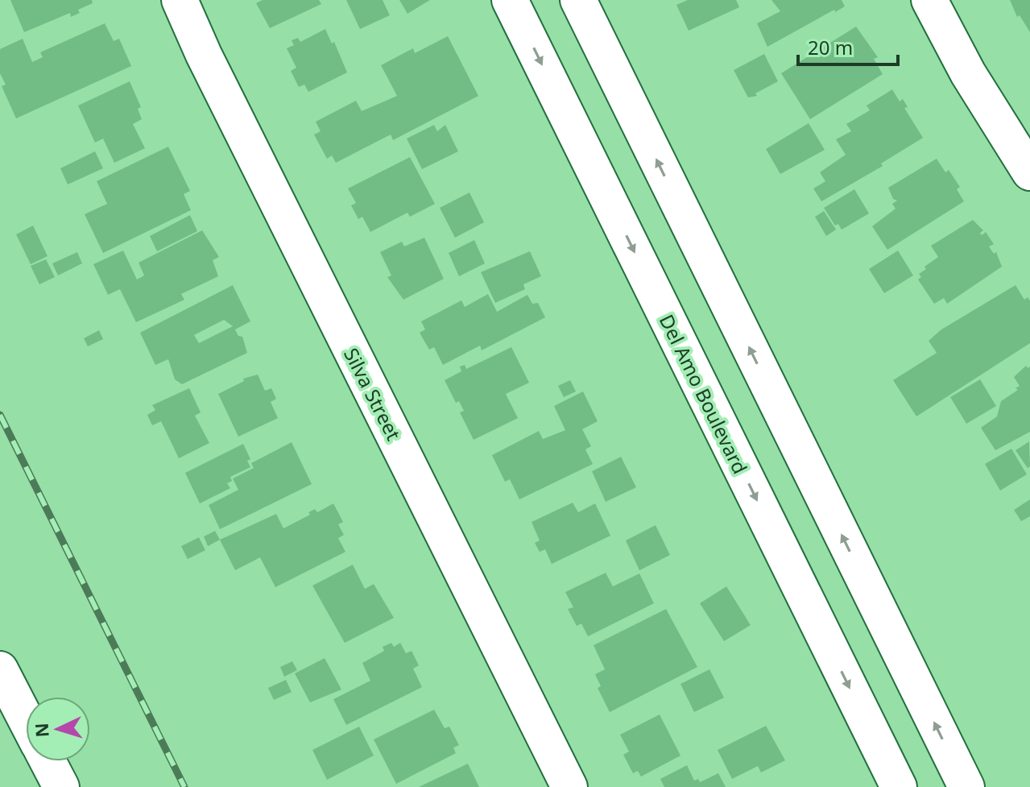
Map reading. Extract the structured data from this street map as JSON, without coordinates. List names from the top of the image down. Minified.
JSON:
{"streets":{"main road":["Silva Street","Del Amo Boulevard"]},"scale_bar":"20 m","north":"left"}
